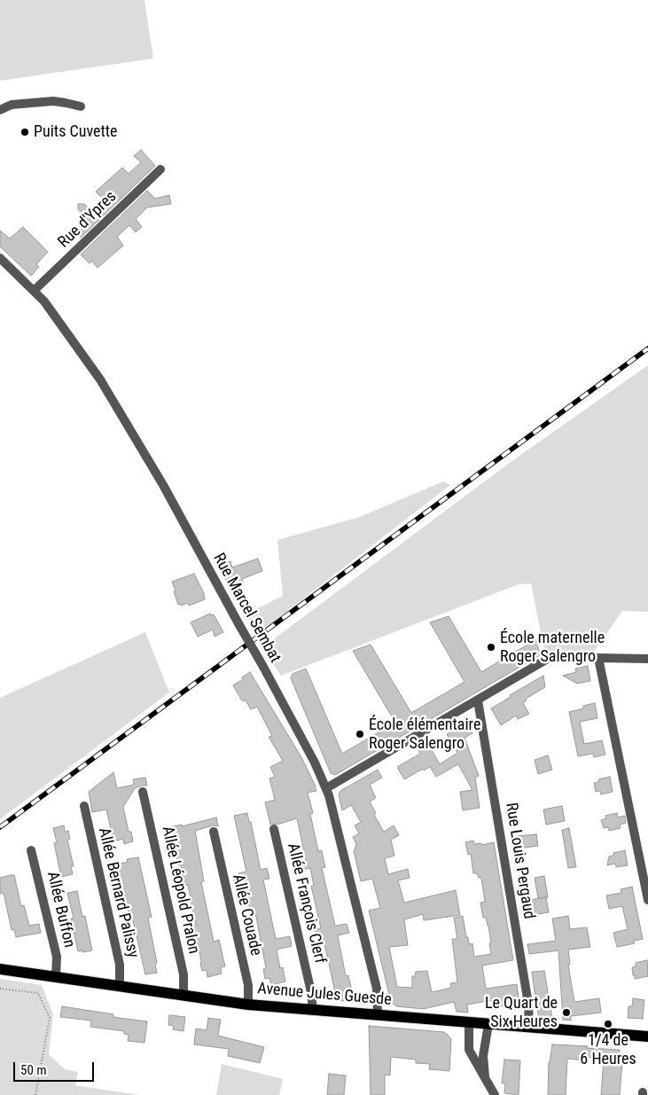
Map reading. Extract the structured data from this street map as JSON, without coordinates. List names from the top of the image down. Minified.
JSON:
{"streets":{"main road":["Avenue Jules Guesde"],"street":["Rue d'Ypres","Rue Marcel Sembat","Rue Louis Pergaud","Allée Léopold Pralon","Allée Bernard Palissy","Allée François Clerf","Allée Buffon","Allée Couade"]},"crossings":[["Rue d'Ypres","Rue Marcel Sembat"],["Rue Marcel Sembat","Avenue Jules Guesde"],["Rue Louis Pergaud","Avenue Jules Guesde"],["Allée Léopold Pralon","Avenue Jules Guesde"],["Allée Bernard Palissy","Avenue Jules Guesde"],["Allée François Clerf","Avenue Jules Guesde"],["Allée Buffon","Avenue Jules Guesde"],["Allée Couade","Avenue Jules Guesde"]],"places":["Puits Cuvette","École maternelle Roger Salengro","École élémentaire Roger Salengro","Le Quart de Six Heures","1/4 de 6 Heures"],"scale_bar":"50 m"}
